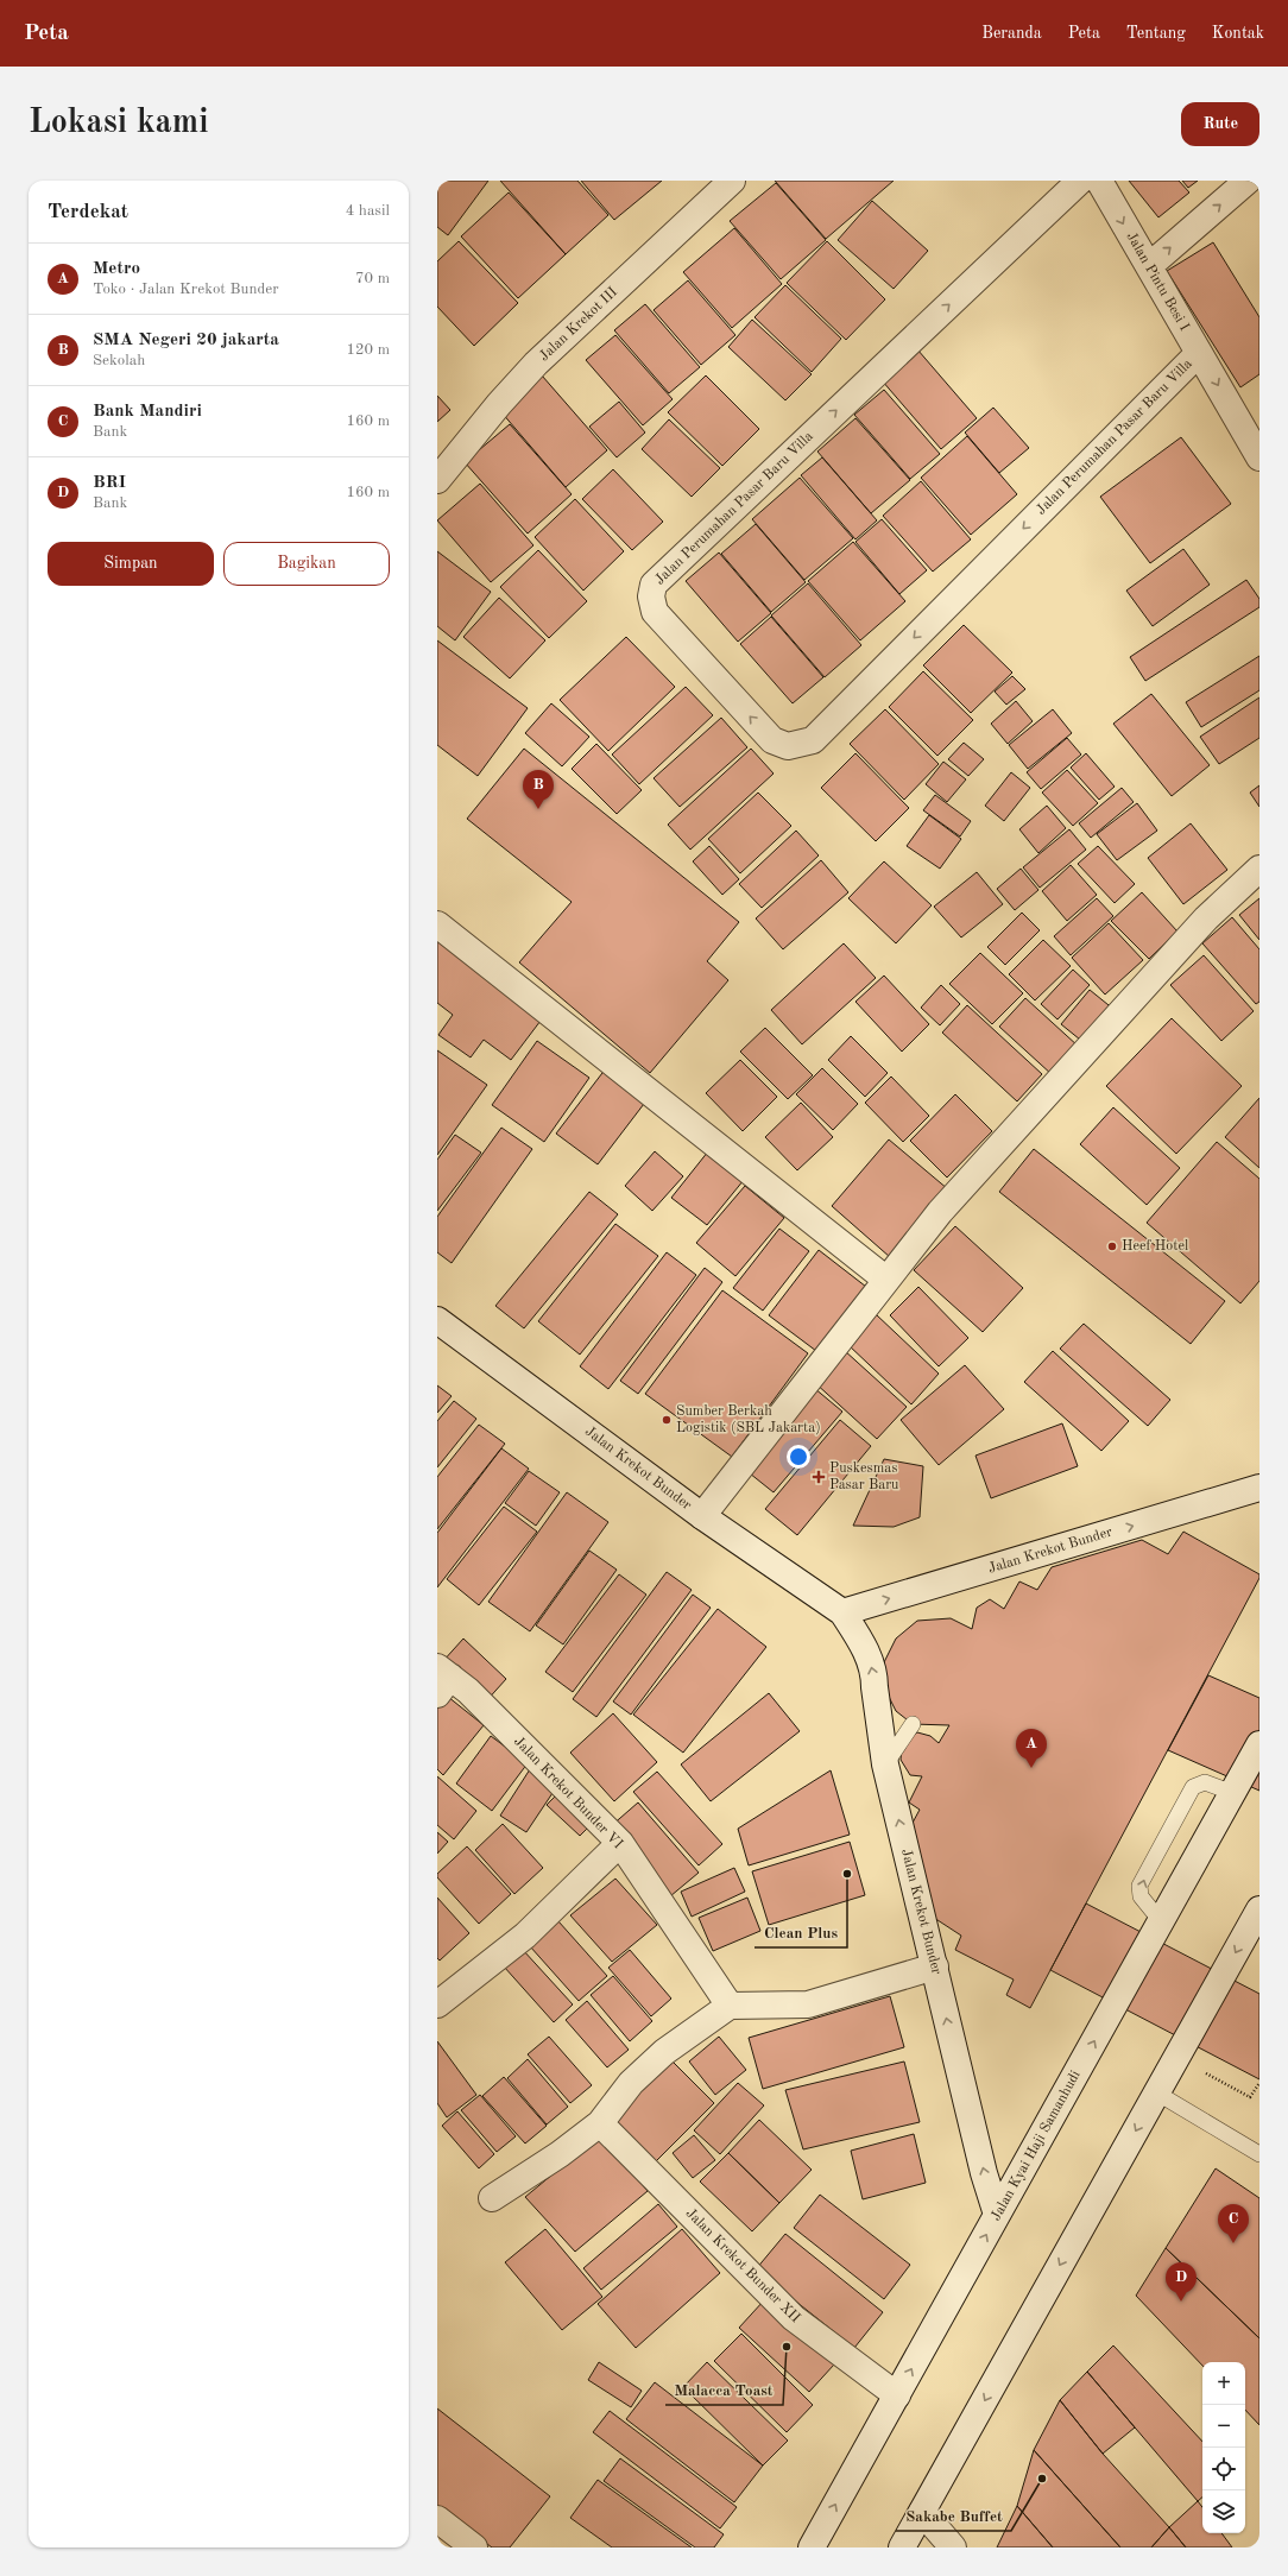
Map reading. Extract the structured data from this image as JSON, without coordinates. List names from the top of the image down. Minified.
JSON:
{"streets":{"street":["Jalan Pintu Besi I","Jalan Krekot III","Jalan Perumahan Pasar Baru Villa","Jalan Krekot Bunder","Jalan Krekot Bunder VI","Jalan Kyai Haji Samanhudi","Jalan Krekot Bunder XII"]},"crossings":[["Jalan Pintu Besi I","Jalan Perumahan Pasar Baru Villa"],["Jalan Krekot Bunder","Jalan Kyai Haji Samanhudi"],["Jalan Kyai Haji Samanhudi","Jalan Krekot Bunder XII"]],"one_way":["Jalan Pintu Besi I"],"places":{"other":["Heef Hotel","Sumber Berkah Logistik (SBL Jakarta)","Clean Plus","Malacca Toast","Sakabe Buffet"],"health":["Puskesmas Pasar Baru"]},"page":{"header":"Peta","nav":["Beranda","Peta","Tentang","Kontak"],"buttons":["Rute",["Simpan","Bagikan"]],"title":"Lokasi kami","heading":["Terdekat","4 hasil"],"list":[{"mark":"A","name":"Metro","note":"Toko · Jalan Krekot Bunder","value":"70 m"},{"mark":"B","name":"SMA Negeri 20 jakarta","note":"Sekolah","value":"120 m"},{"mark":"C","name":"Bank Mandiri","note":"Bank","value":"160 m"},{"mark":"D","name":"BRI","note":"Bank","value":"160 m"}],"pins":["B","A","C","D"],"map_buttons":["+","−"]}}
